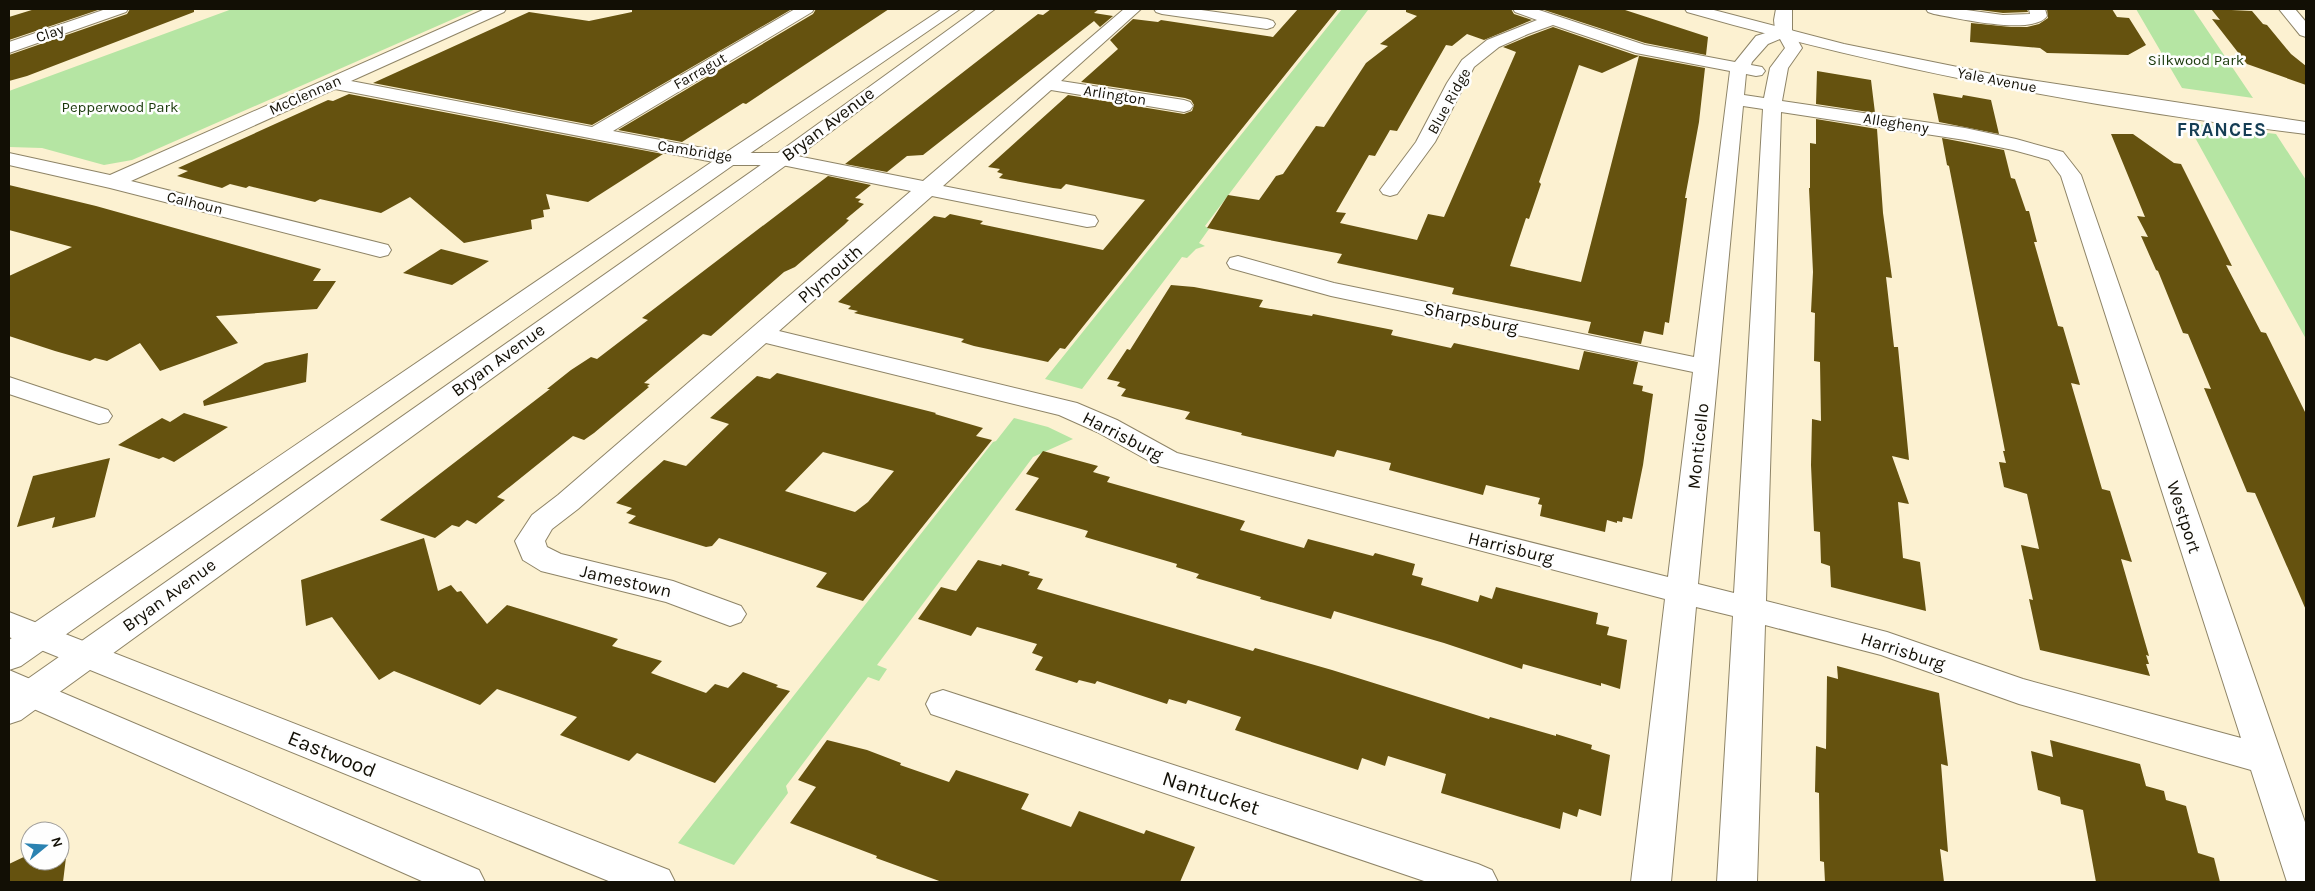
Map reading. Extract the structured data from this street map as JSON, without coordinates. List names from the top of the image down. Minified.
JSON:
{"streets":{"street":["Clay","Farragut","Yale Avenue","McClennan","Arlington","Blue Ridge","Allegheny","Bryan Avenue","Cambridge","Calhoun","Plymouth","Sharpsburg","Harrisburg","Monticello","Westport","Jamestown","Eastwood","Nantucket"]},"crossings":[["Farragut","Cambridge"],["McClennan","Cambridge"],["McClennan","Calhoun"],["Arlington","Plymouth"],["Allegheny","Monticello"],["Allegheny","Westport"],["Bryan Avenue","Cambridge"],["Bryan Avenue","Eastwood"],["Cambridge","Plymouth"],["Plymouth","Harrisburg"],["Plymouth","Jamestown"],["Sharpsburg","Monticello"],["Harrisburg","Monticello"],["Harrisburg","Westport"]],"districts":["FRANCES"],"parks":["Silkwood Park","Pepperwood Park"],"north":"right"}
